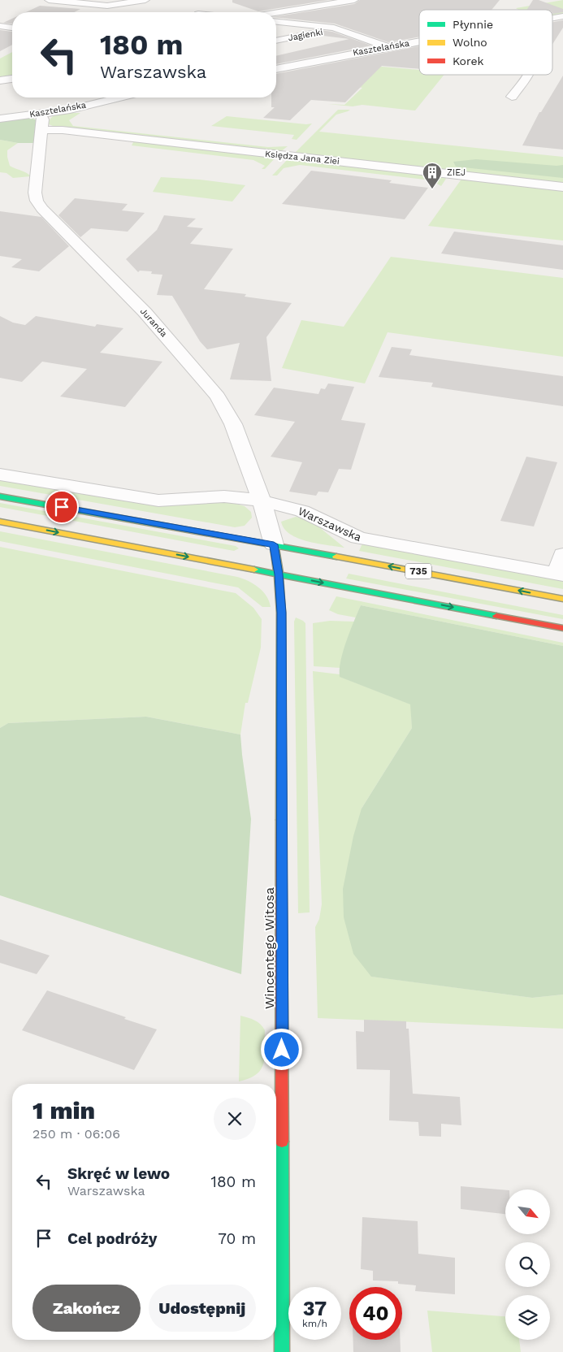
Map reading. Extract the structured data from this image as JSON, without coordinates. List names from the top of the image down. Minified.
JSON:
{"streets":{"main road":["Warszawska","735","Wincentego Witosa"],"street":["Jagienki","Kasztelańska","Księdza Jana Ziei","Juranda"]},"crossings":[["Kasztelańska","Juranda"],["Księdza Jana Ziei","Juranda"],["Juranda","Warszawska"],["Juranda","Wincentego Witosa"],["Warszawska","Wincentego Witosa"]],"places":{"building":["ZIEJ"]},"legend":["Płynnie","Wolno","Korek"],"north":"bottom right","page":{"turn":["180 m","Warszawska"],"heading":["1 min","250 m · 06:06"],"list":[{"name":"Skręć w lewo","note":"Warszawska","value":"180 m"},{"name":"Cel podróży","value":"70 m"}],"buttons":["Zakończ","Udostępnij"],"speed":"37 km/h","limit":"40"}}
